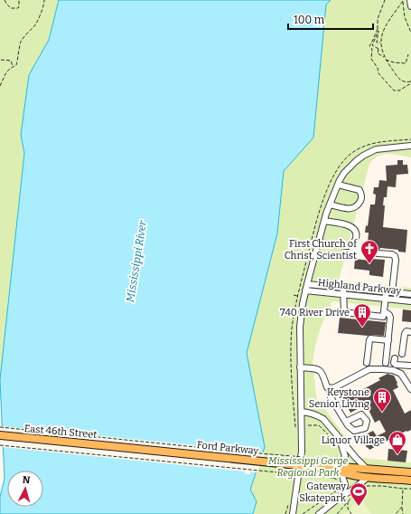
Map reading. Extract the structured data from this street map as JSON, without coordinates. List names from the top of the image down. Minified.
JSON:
{"streets":{"main road":["East 46th Street","Ford Parkway"],"street":["Highland Parkway"]},"crossings":[["East 46th Street","Ford Parkway"]],"water":["Mississippi River"],"parks":["Mississippi Gorge Regional Park"],"places":{"church":["First Church of Christ, Scientist"],"building":["740 River Drive","Keystone Senior Living"],"shop":["Liquor Village"],"sports":["Gateway Skatepark"]},"scale_bar":"100 m","north":"top"}
